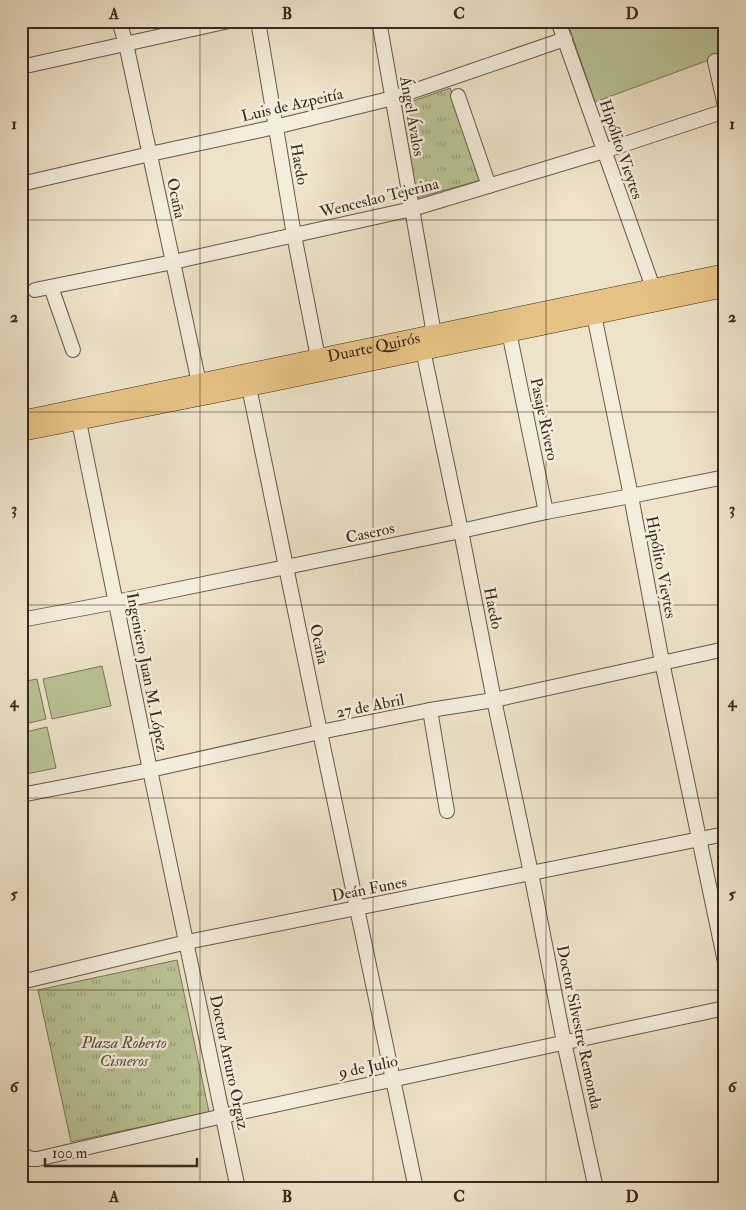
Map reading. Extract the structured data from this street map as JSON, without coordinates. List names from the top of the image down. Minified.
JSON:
{"streets":{"main road":["Duarte Quirós"],"street":["Luis de Azpeitía","Ángel Ávalos","Hipólito Vieytes","Haedo","Wenceslao Tejerina","Ocaña","Pasaje Rivero","Caseros","Ingeniero Juan M. López","27 de Abril","Deán Funes","Doctor Silvestre Remonda","Doctor Arturo Orgaz","9 de Julio"]},"crossings":[["Luis de Azpeitía","Ángel Ávalos"],["Luis de Azpeitía","Hipólito Vieytes"],["Luis de Azpeitía","Haedo"],["Luis de Azpeitía","Ocaña"],["Ángel Ávalos","Wenceslao Tejerina"],["Ángel Ávalos","Duarte Quirós"],["Hipólito Vieytes","Wenceslao Tejerina"],["Hipólito Vieytes","Duarte Quirós"],["Hipólito Vieytes","Caseros"],["Hipólito Vieytes","27 de Abril"],["Hipólito Vieytes","Deán Funes"],["Haedo","Wenceslao Tejerina"],["Haedo","Duarte Quirós"],["Haedo","Caseros"],["Haedo","27 de Abril"],["Haedo","Deán Funes"],["Haedo","Doctor Silvestre Remonda"],["Wenceslao Tejerina","Ocaña"],["Ocaña","Duarte Quirós"],["Ocaña","Caseros"],["Ocaña","27 de Abril"],["Ocaña","Deán Funes"],["Ocaña","9 de Julio"],["Duarte Quirós","Pasaje Rivero"],["Duarte Quirós","Ingeniero Juan M. López"],["Pasaje Rivero","Caseros"],["Caseros","Ingeniero Juan M. López"],["Ingeniero Juan M. López","27 de Abril"],["Ingeniero Juan M. López","Deán Funes"],["Ingeniero Juan M. López","Doctor Arturo Orgaz"],["Deán Funes","Doctor Silvestre Remonda"],["Deán Funes","Doctor Arturo Orgaz"],["Doctor Silvestre Remonda","9 de Julio"],["Doctor Arturo Orgaz","9 de Julio"]],"parks":["Plaza Roberto Cisneros"],"scale_bar":"100 m","grid":{"columns":["A","B","C","D"],"rows":["1","2","3","4","5","6"]}}
